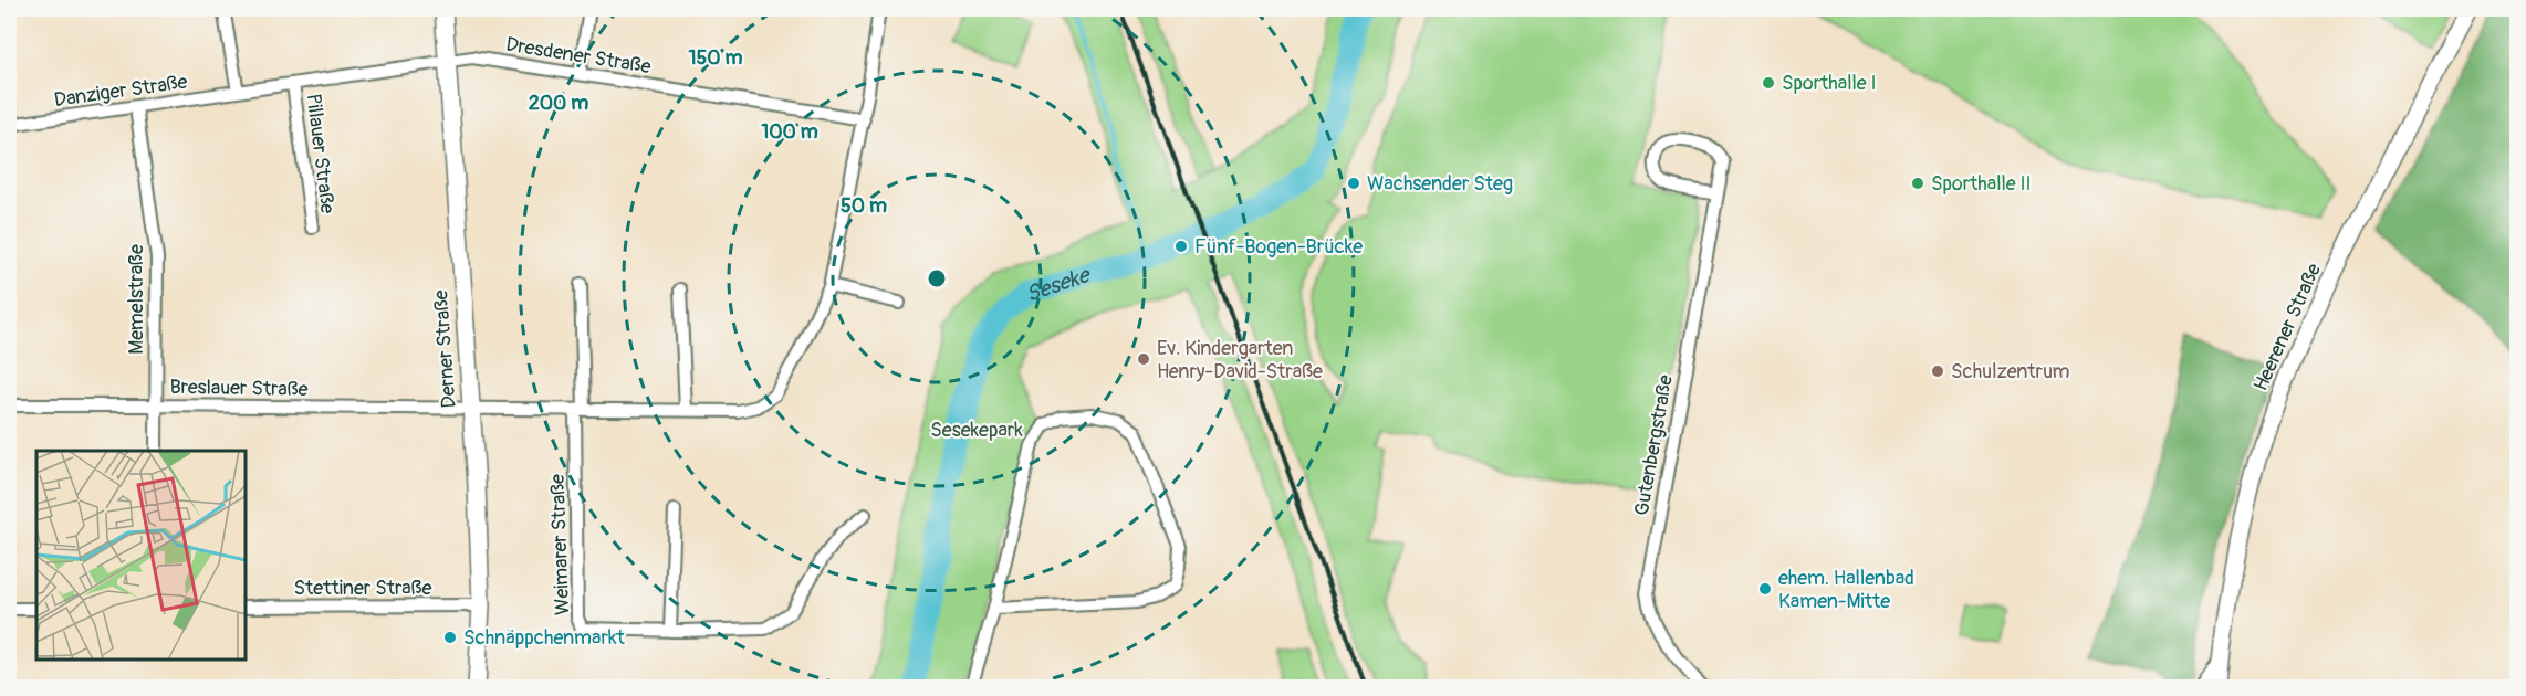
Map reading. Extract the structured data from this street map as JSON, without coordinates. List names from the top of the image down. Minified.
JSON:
{"streets":{"main road":["Heerener Straße","Derner Straße"],"street":["Dresdener Straße","Danziger Straße","Pillauer Straße","Memelstraße","Breslauer Straße","Gutenbergstraße","Weimarer Straße","Stettiner Straße"]},"crossings":[["Dresdener Straße","Danziger Straße"],["Dresdener Straße","Derner Straße"],["Dresdener Straße","Breslauer Straße"],["Danziger Straße","Pillauer Straße"],["Danziger Straße","Memelstraße"],["Danziger Straße","Derner Straße"],["Memelstraße","Breslauer Straße"],["Derner Straße","Breslauer Straße"],["Derner Straße","Stettiner Straße"],["Breslauer Straße","Weimarer Straße"]],"water":["Seseke"],"parks":["Sesekepark"],"places":["Sporthalle I","Wachsender Steg","Sporthalle II","Fünf-Bogen-Brücke","Ev. Kindergarten Henry-David-Straße","Schulzentrum","ehem. Hallenbad Kamen-Mitte","Schnäppchenmarkt"],"rings":["150 m","200 m","100 m","50 m"]}
